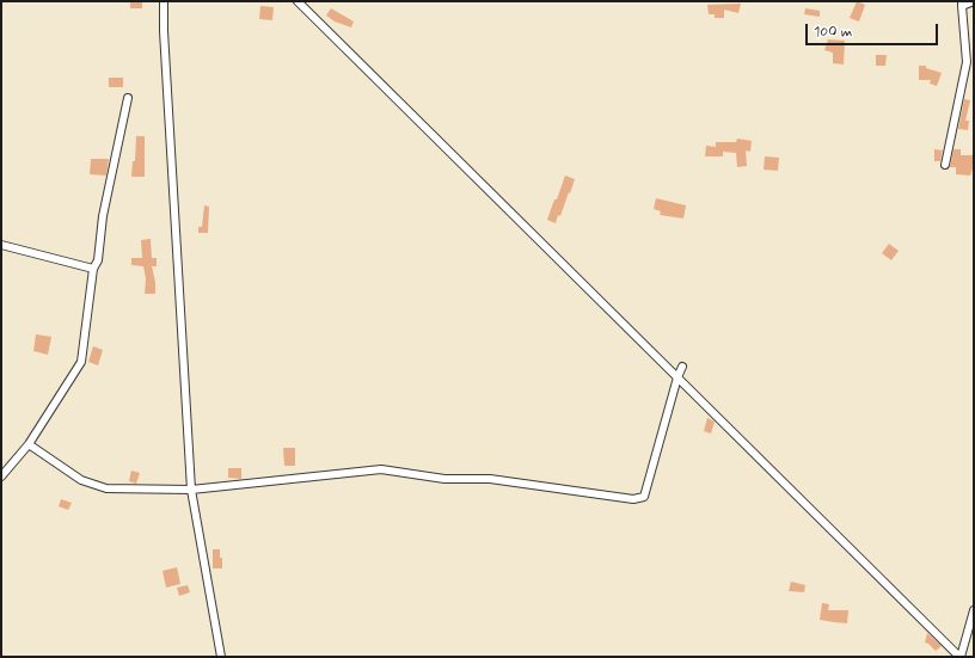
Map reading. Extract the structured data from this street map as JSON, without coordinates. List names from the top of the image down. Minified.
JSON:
{"scale_bar":"100 m"}
